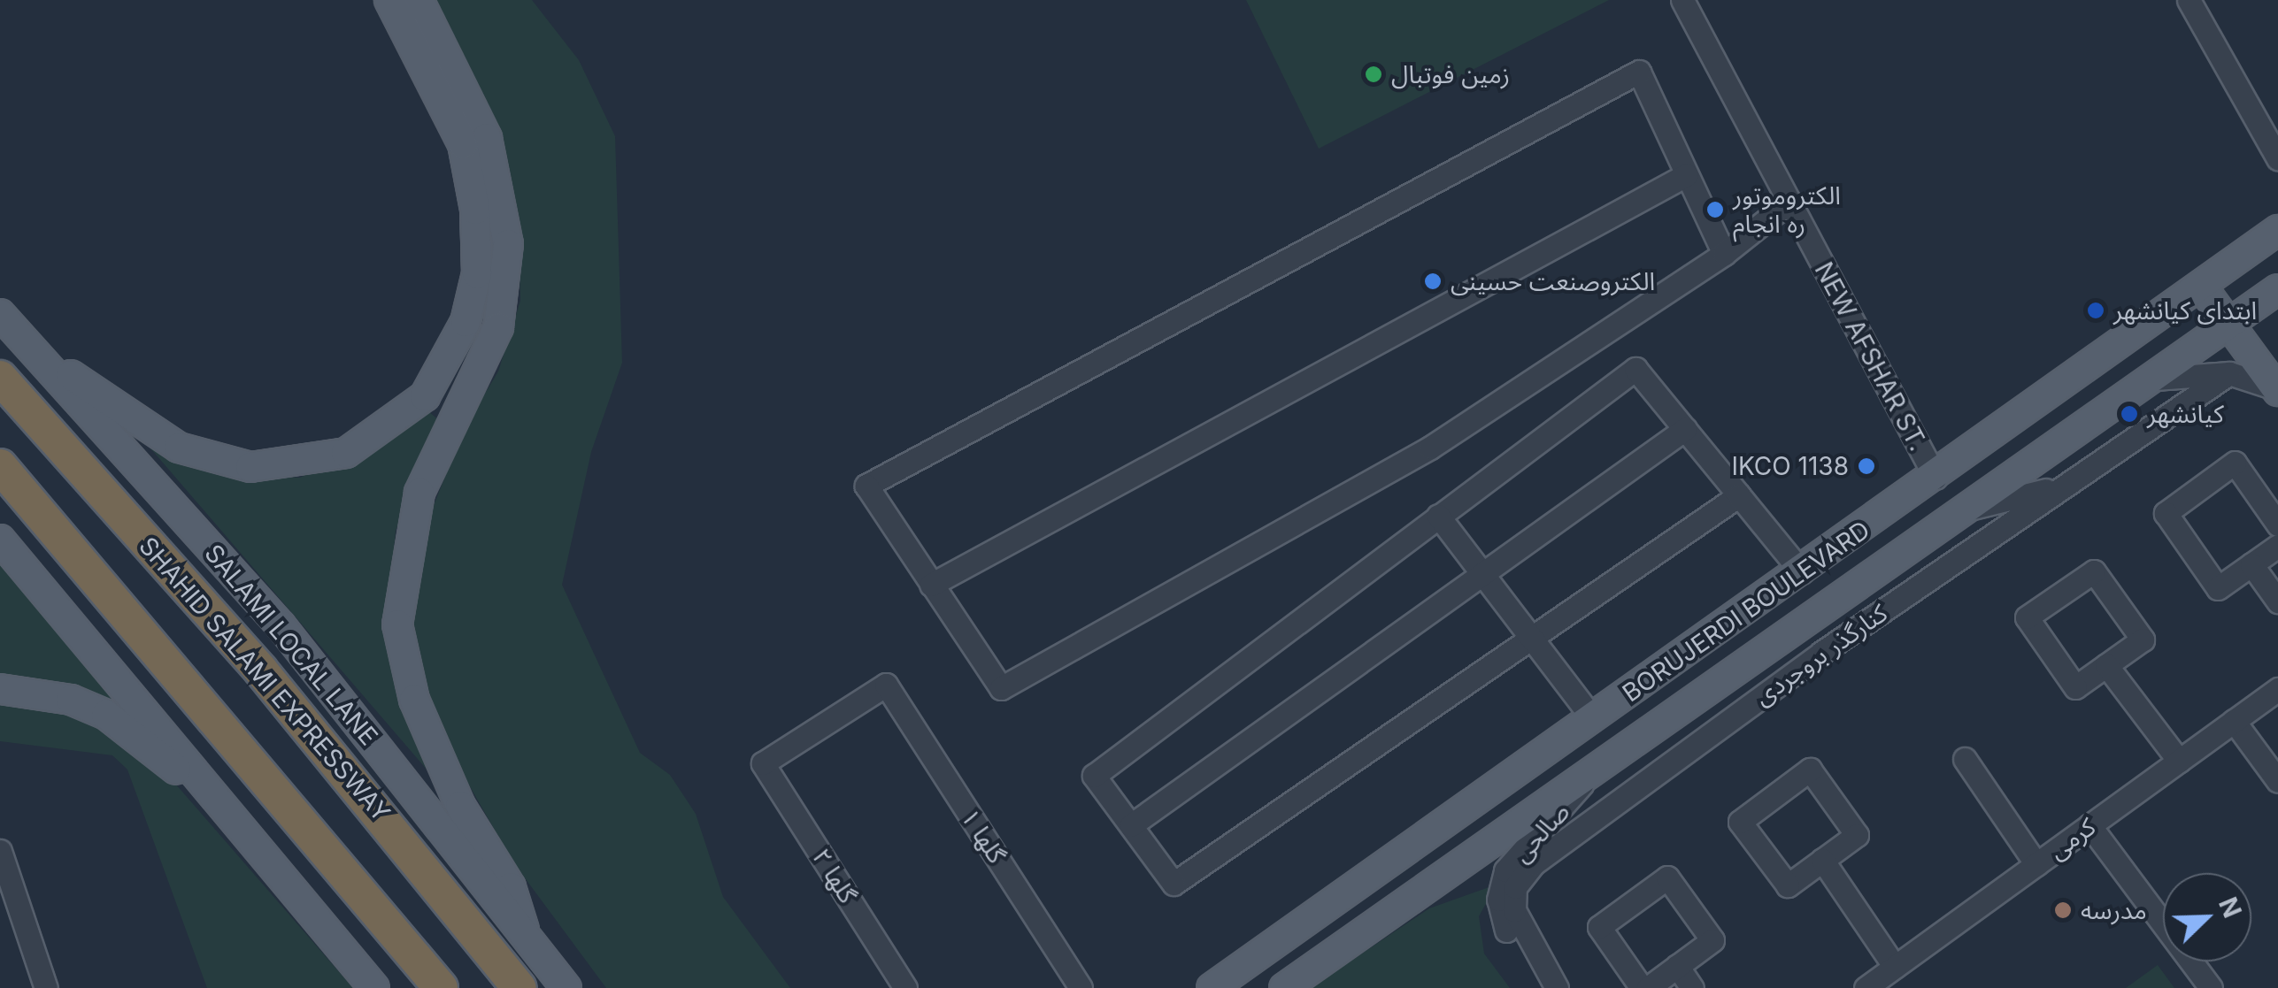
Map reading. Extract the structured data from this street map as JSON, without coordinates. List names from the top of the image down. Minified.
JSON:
{"streets":{"highway":["SHAHID SALAMI EXPRESSWAY"],"main road":["BORUJERDI BOULEVARD","SALAMI LOCAL LANE"],"street":["NEW AFSHAR ST.","کنارگذر بروجردی","صالحی","گلها ۱","کرمی","گلها ۲"]},"crossings":[["NEW AFSHAR ST.","BORUJERDI BOULEVARD"],["BORUJERDI BOULEVARD","صالحی"],["گلها ۱","گلها ۲"]],"places":["زمین فوتبال","الکتروموتور ره انجام","الکتروصنعت حسینی","ابتدای کیانشهر","کیانشهر","IKCO 1138","مدرسه"],"north":"top right"}
